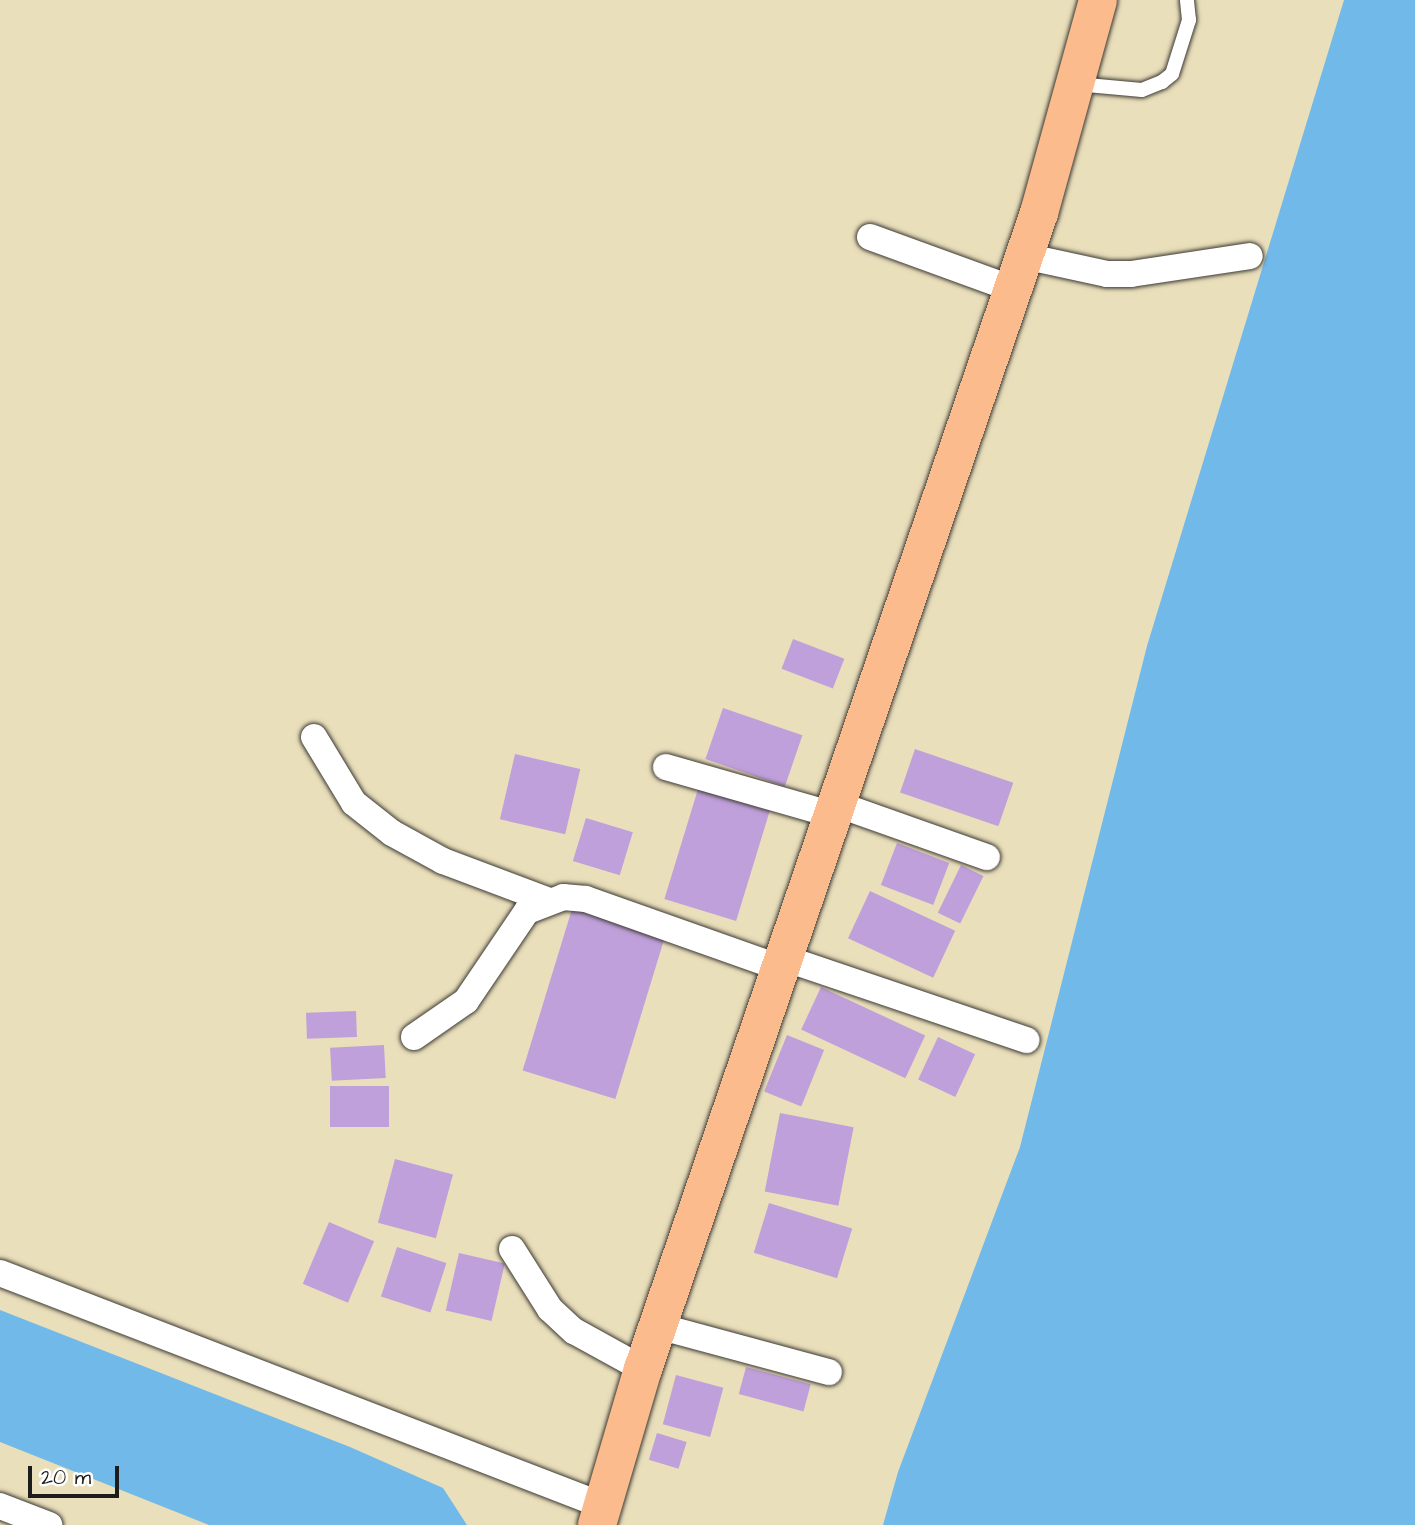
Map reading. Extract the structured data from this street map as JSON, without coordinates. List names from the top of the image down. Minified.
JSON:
{"scale_bar":"20 m"}
